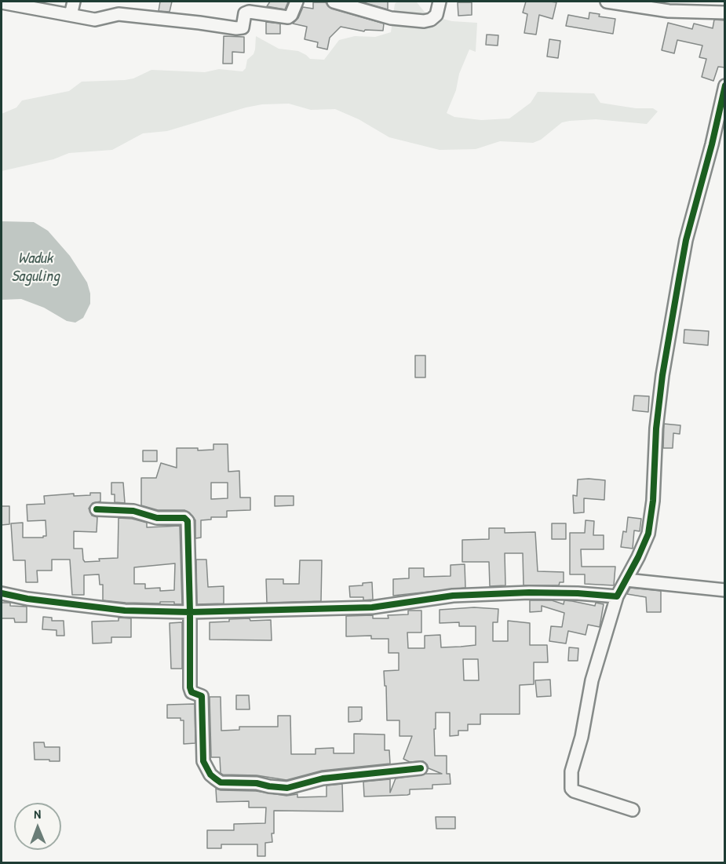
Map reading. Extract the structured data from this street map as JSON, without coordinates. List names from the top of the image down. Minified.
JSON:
{"water":["Waduk Saguling"],"north":"top"}
